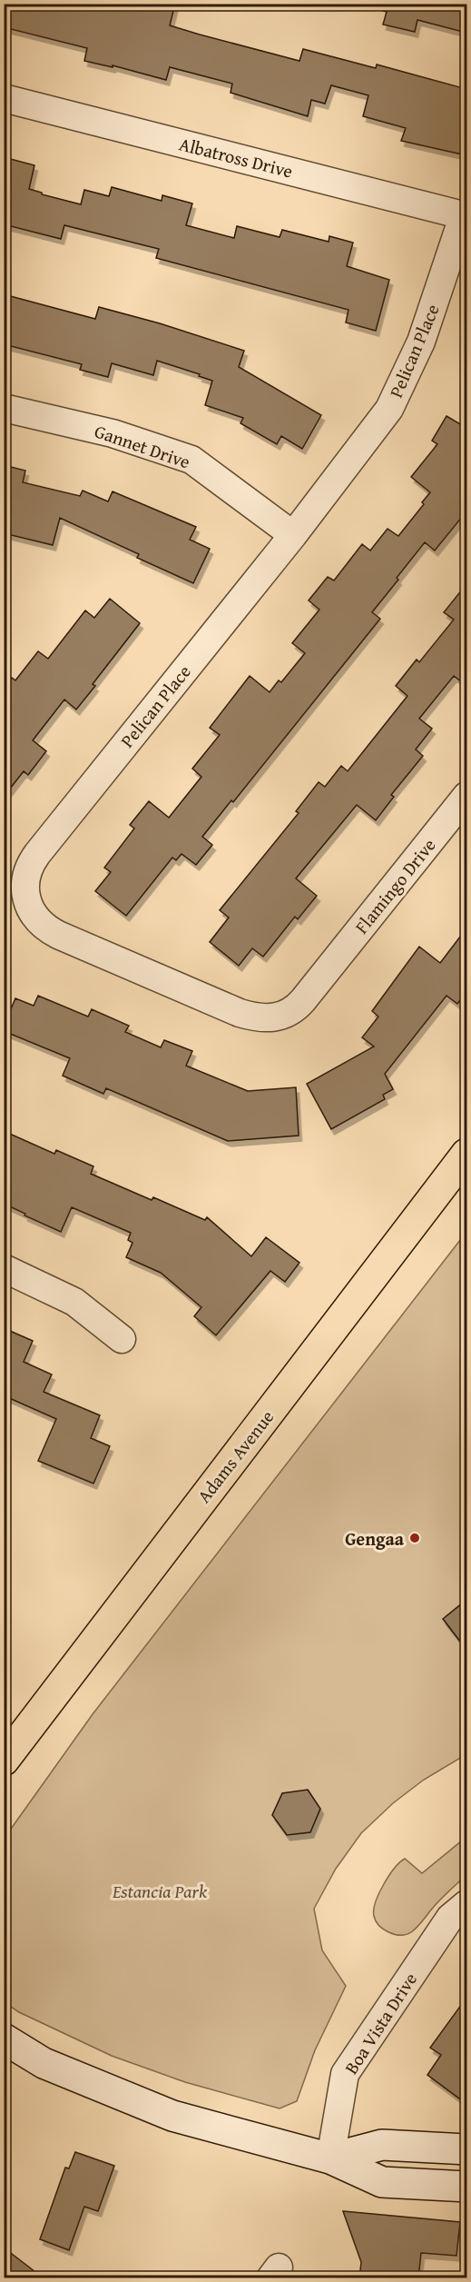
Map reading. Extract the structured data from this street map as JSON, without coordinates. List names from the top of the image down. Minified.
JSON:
{"streets":{"main road":["Adams Avenue"],"street":["Albatross Drive","Pelican Place","Gannet Drive","Flamingo Drive","Boa Vista Drive"]},"crossings":[["Albatross Drive","Pelican Place"],["Pelican Place","Gannet Drive"],["Pelican Place","Flamingo Drive"]],"parks":["Estancia Park"],"places":["Gengaa"]}
